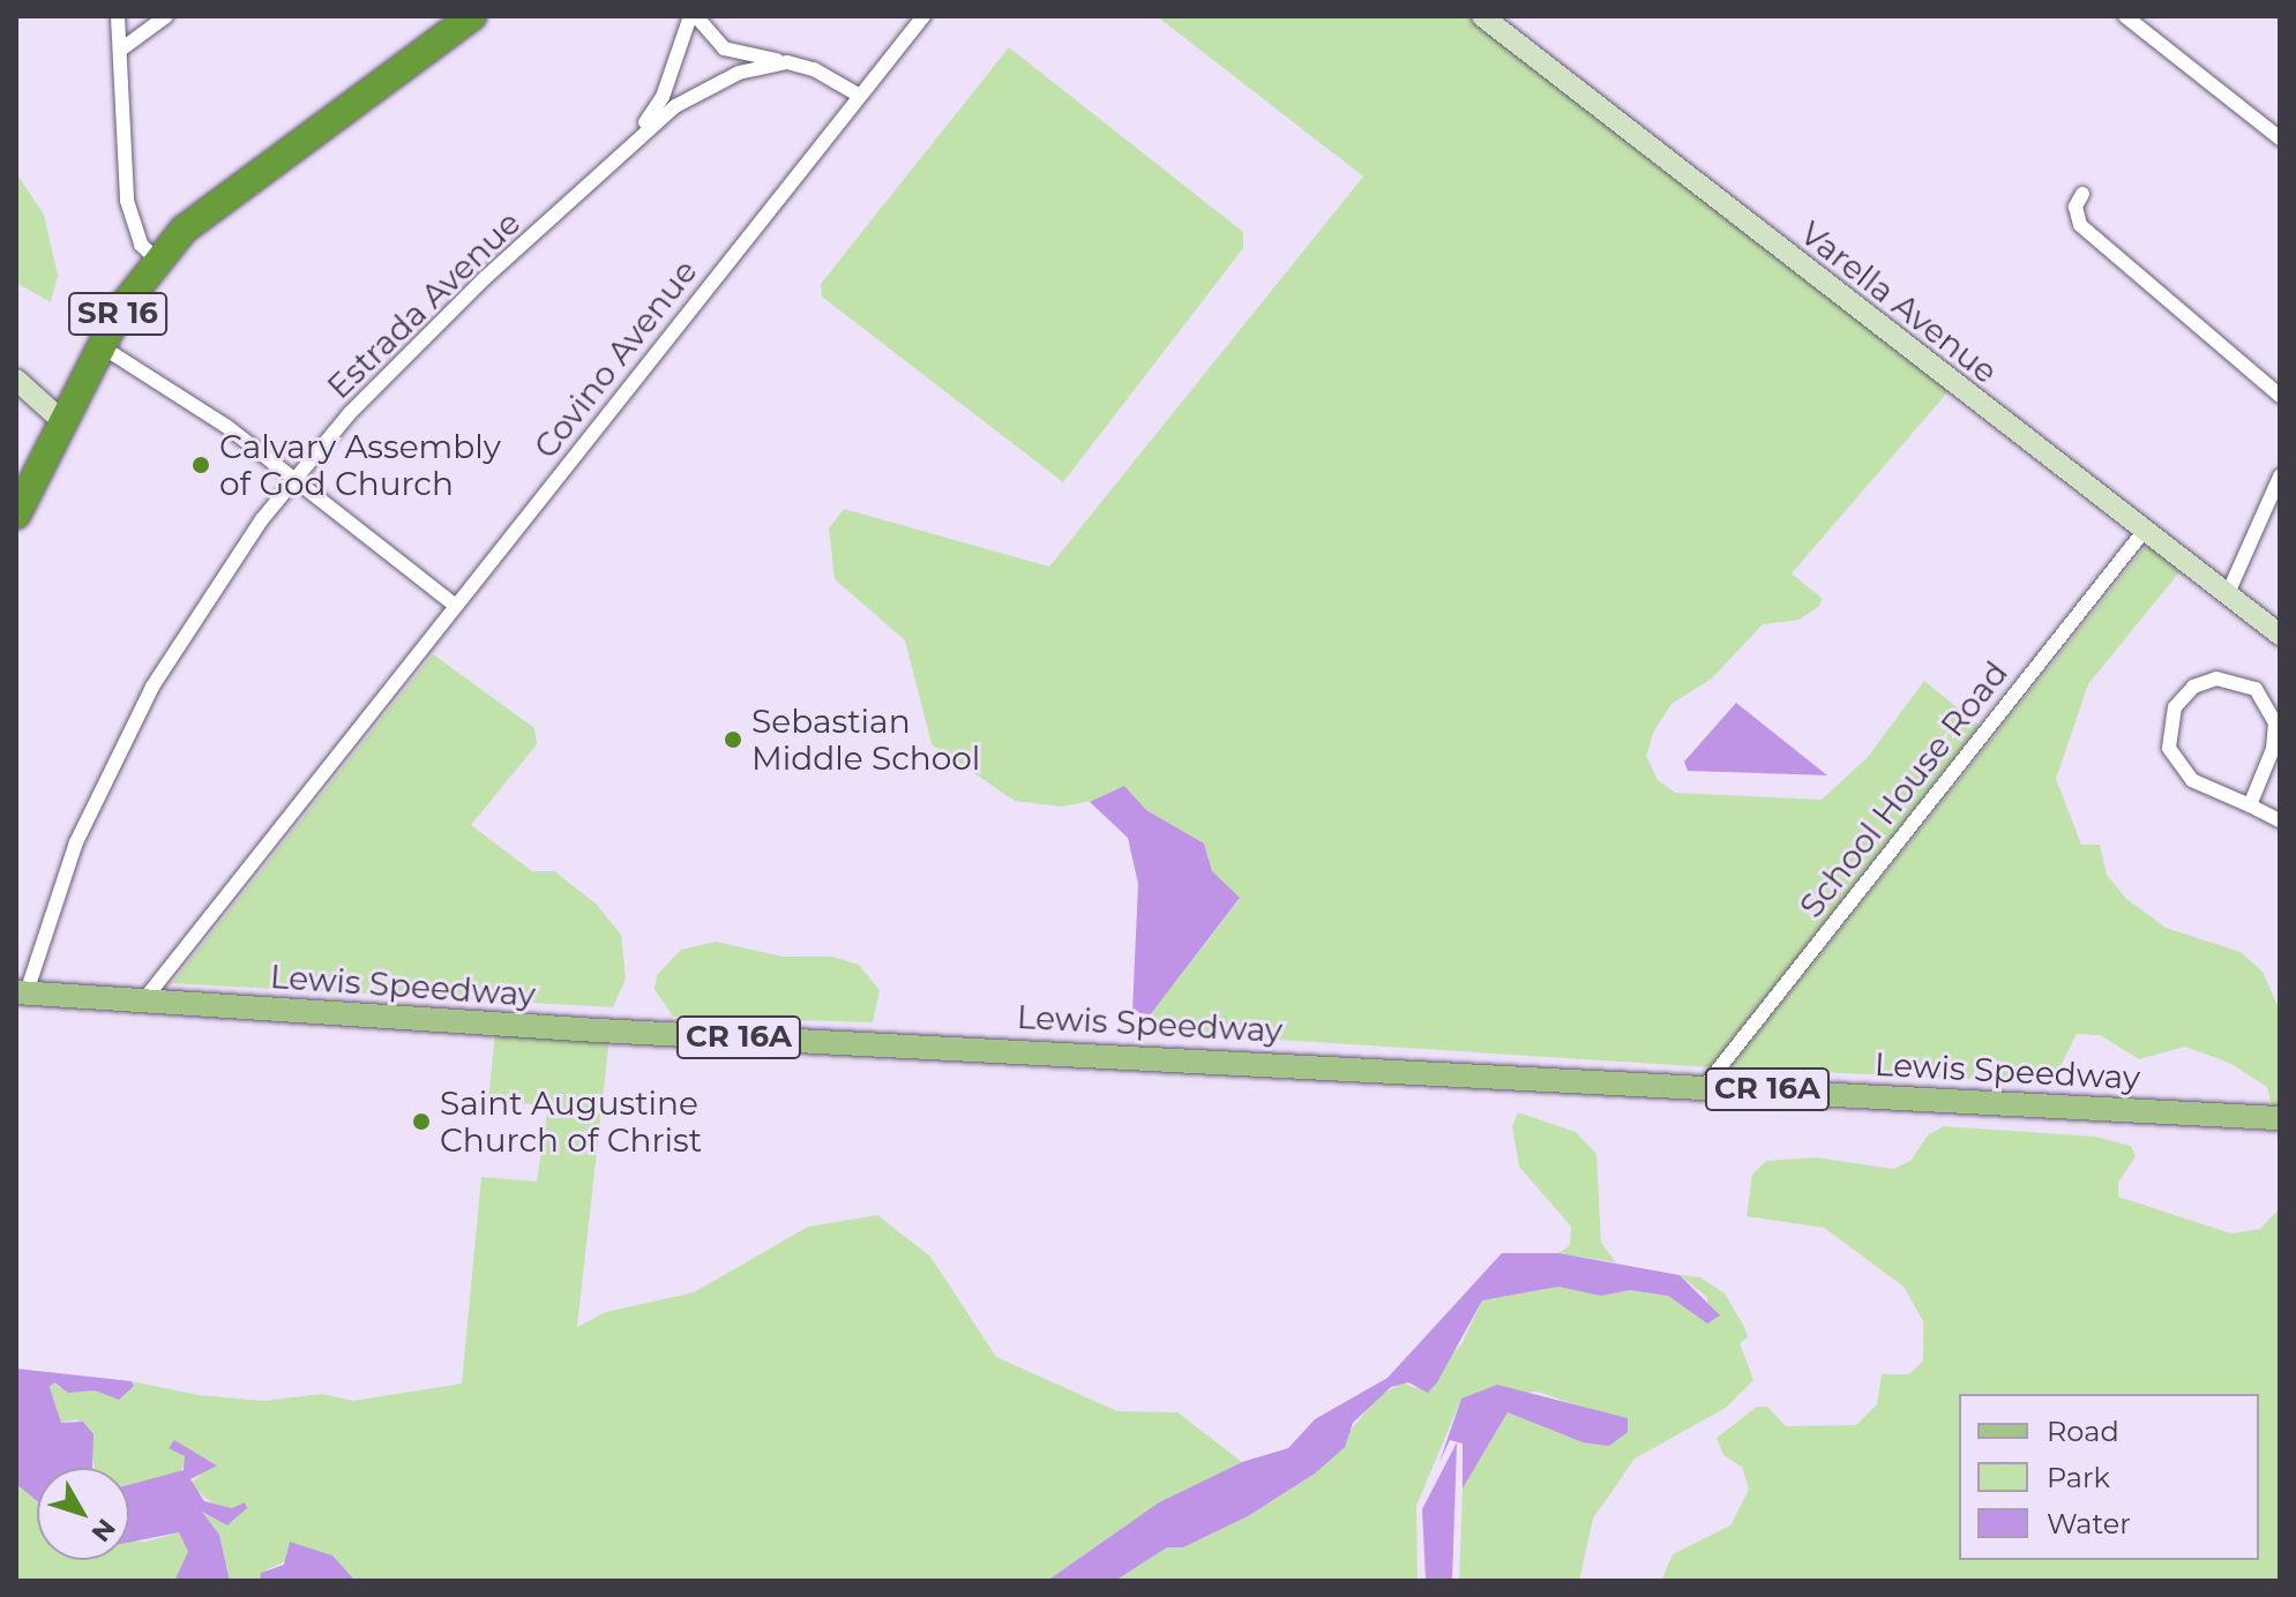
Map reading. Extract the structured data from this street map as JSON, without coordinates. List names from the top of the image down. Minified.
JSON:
{"streets":{"highway":["SR 16"],"main road":["Lewis Speedway","CR 16A"],"street":["Varella Avenue","Estrada Avenue","Covino Avenue","School House Road"]},"crossings":[["Varella Avenue","School House Road"],["Estrada Avenue","Lewis Speedway"],["Covino Avenue","Lewis Speedway"],["School House Road","Lewis Speedway"]],"places":["Calvary Assembly of God Church","Sebastian Middle School","Saint Augustine Church of Christ"],"legend":["Road","Park","Water"],"north":"bottom right"}
